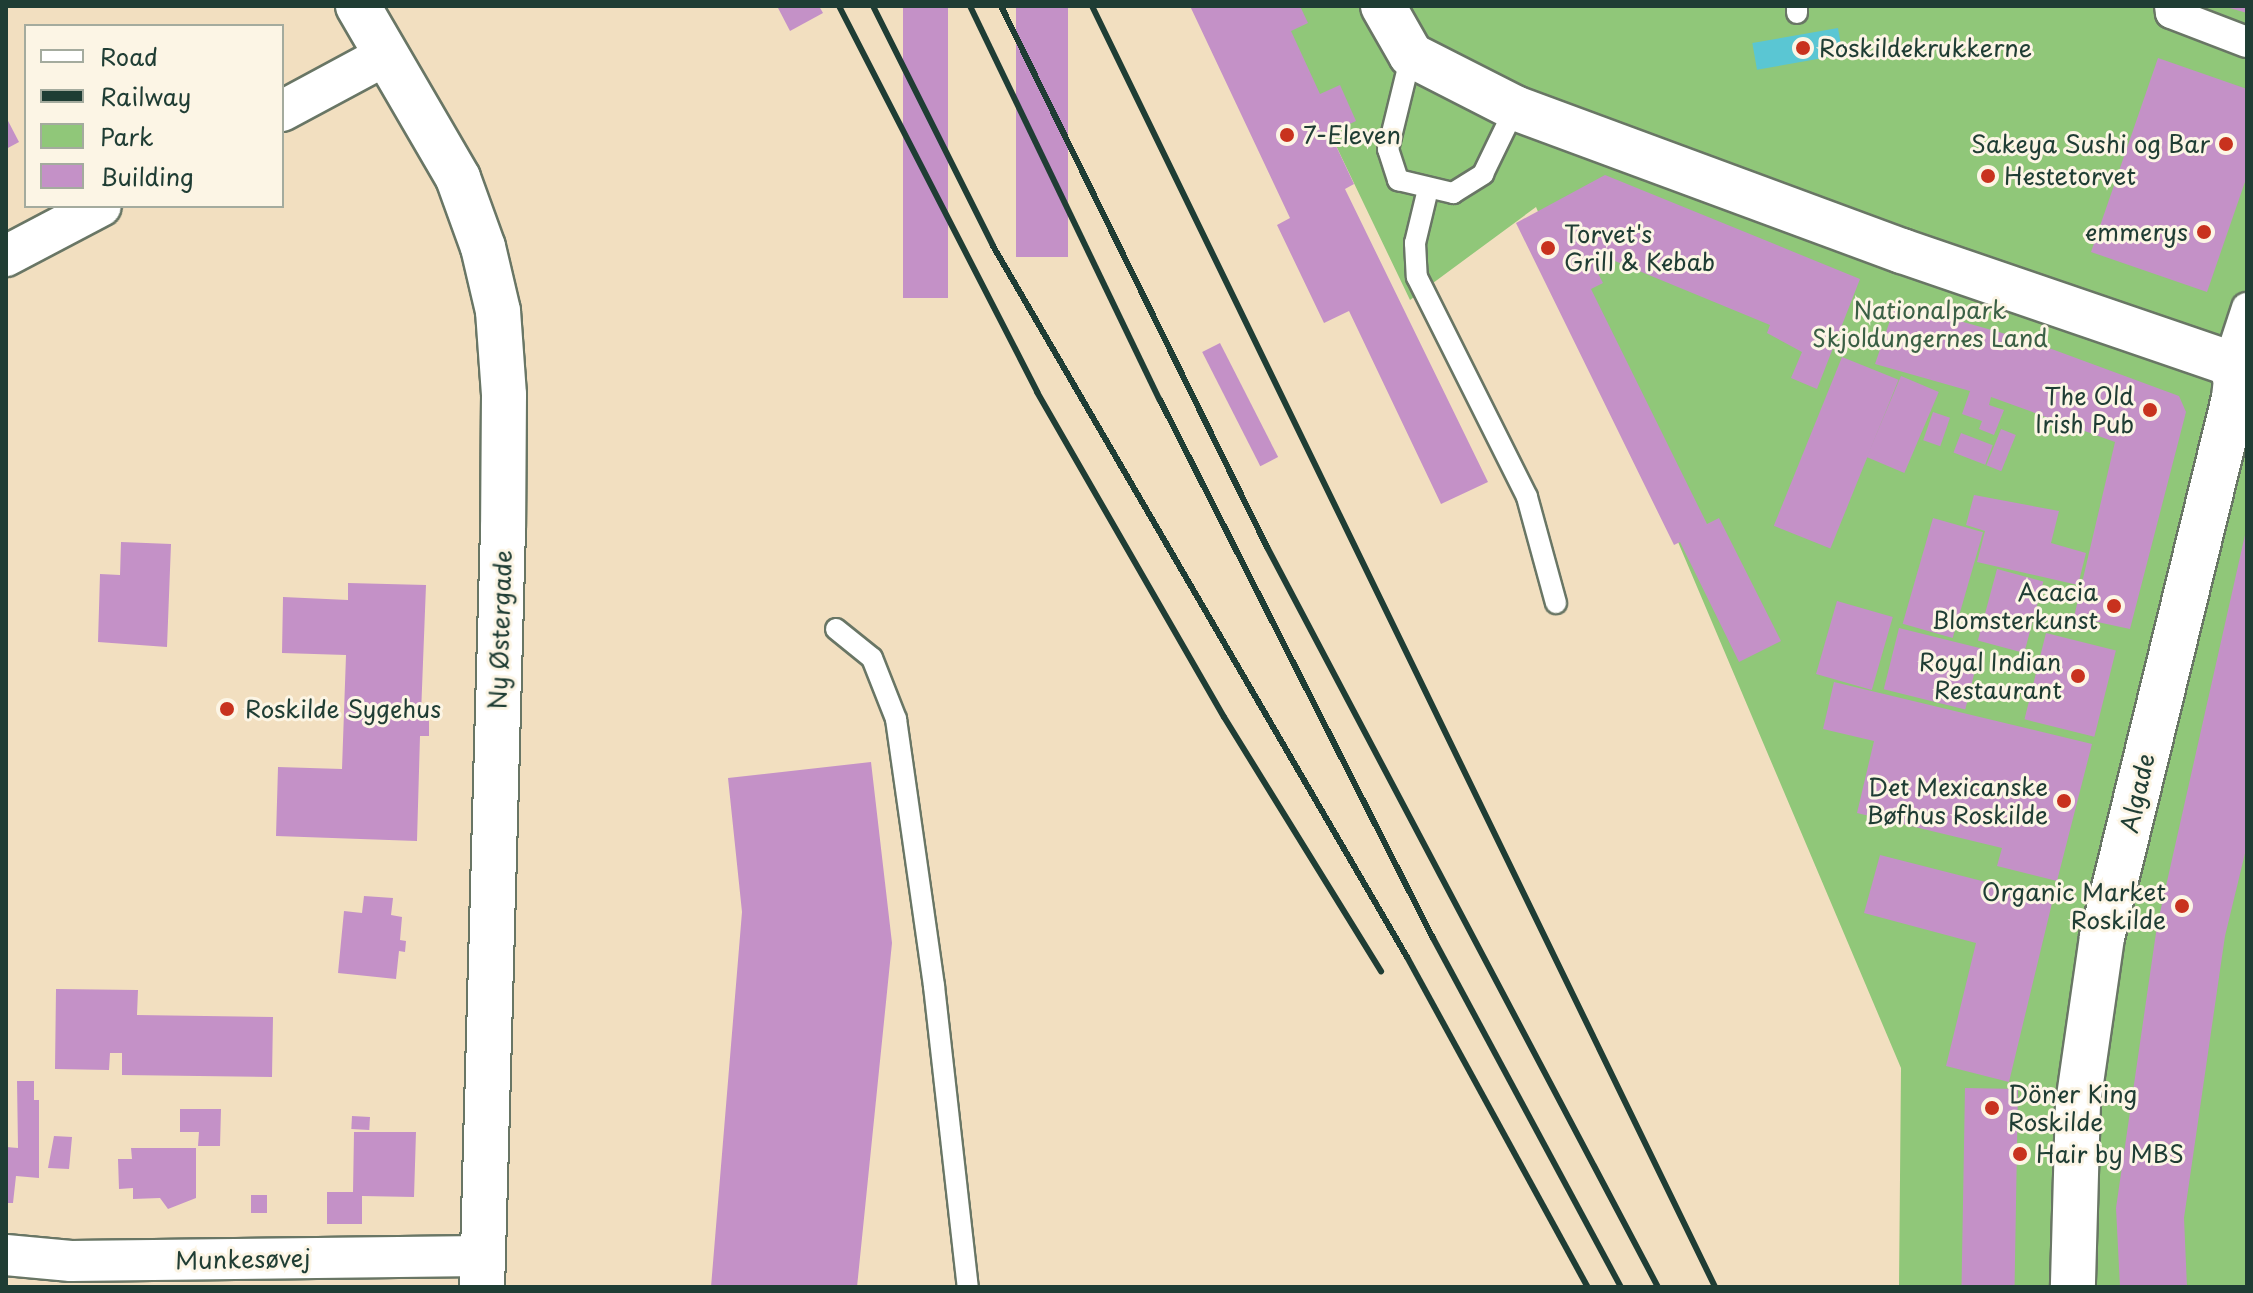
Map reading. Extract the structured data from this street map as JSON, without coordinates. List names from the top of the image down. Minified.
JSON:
{"streets":{"street":["Ny Østergade","Algade","Munkesøvej"]},"crossings":[["Ny Østergade","Munkesøvej"]],"parks":["Nationalpark Skjoldungernes Land"],"places":["Roskildekrukkerne","7-Eleven","Sakeya Sushi og Bar","Hestetorvet","emmerys","Torvet's Grill & Kebab","The Old Irish Pub","Acacia Blomsterkunst","Royal Indian Restaurant","Roskilde Sygehus","Det Mexicanske Bøfhus Roskilde","Organic Market Roskilde","Döner King Roskilde","Hair by MBS"],"legend":["Road","Railway","Park","Building"]}
